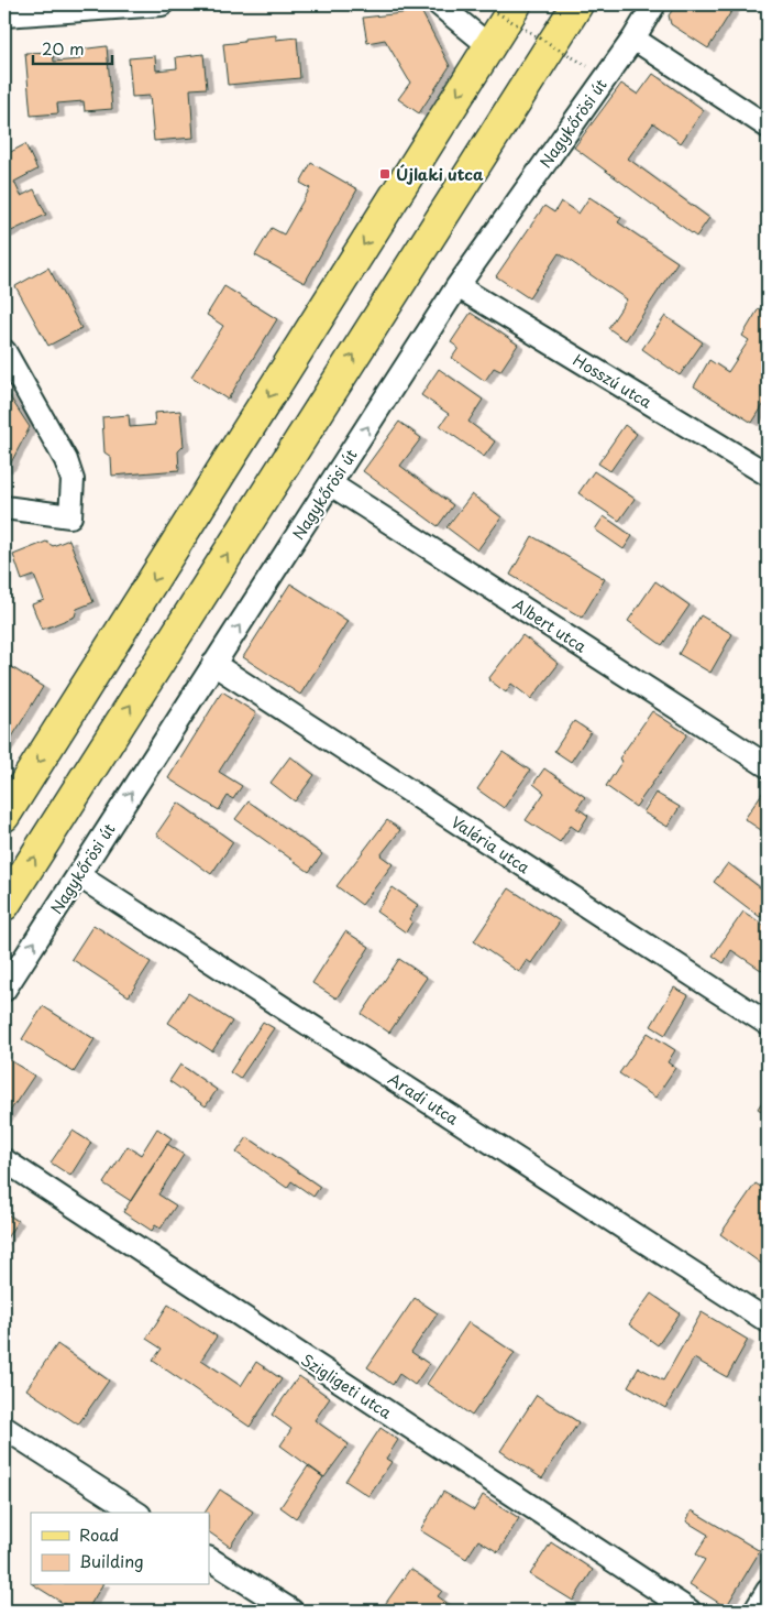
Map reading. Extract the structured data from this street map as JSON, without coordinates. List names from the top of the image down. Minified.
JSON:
{"streets":{"street":["Nagykőrösi út","Hosszú utca","Albert utca","Valéria utca","Aradi utca","Szigligeti utca"]},"crossings":[["Nagykőrösi út","Hosszú utca"],["Nagykőrösi út","Albert utca"],["Nagykőrösi út","Valéria utca"],["Nagykőrösi út","Aradi utca"]],"one_way":["Nagykőrösi út"],"places":{"transit":["Újlaki utca"]},"legend":["Road","Building"],"scale_bar":"20 m"}
